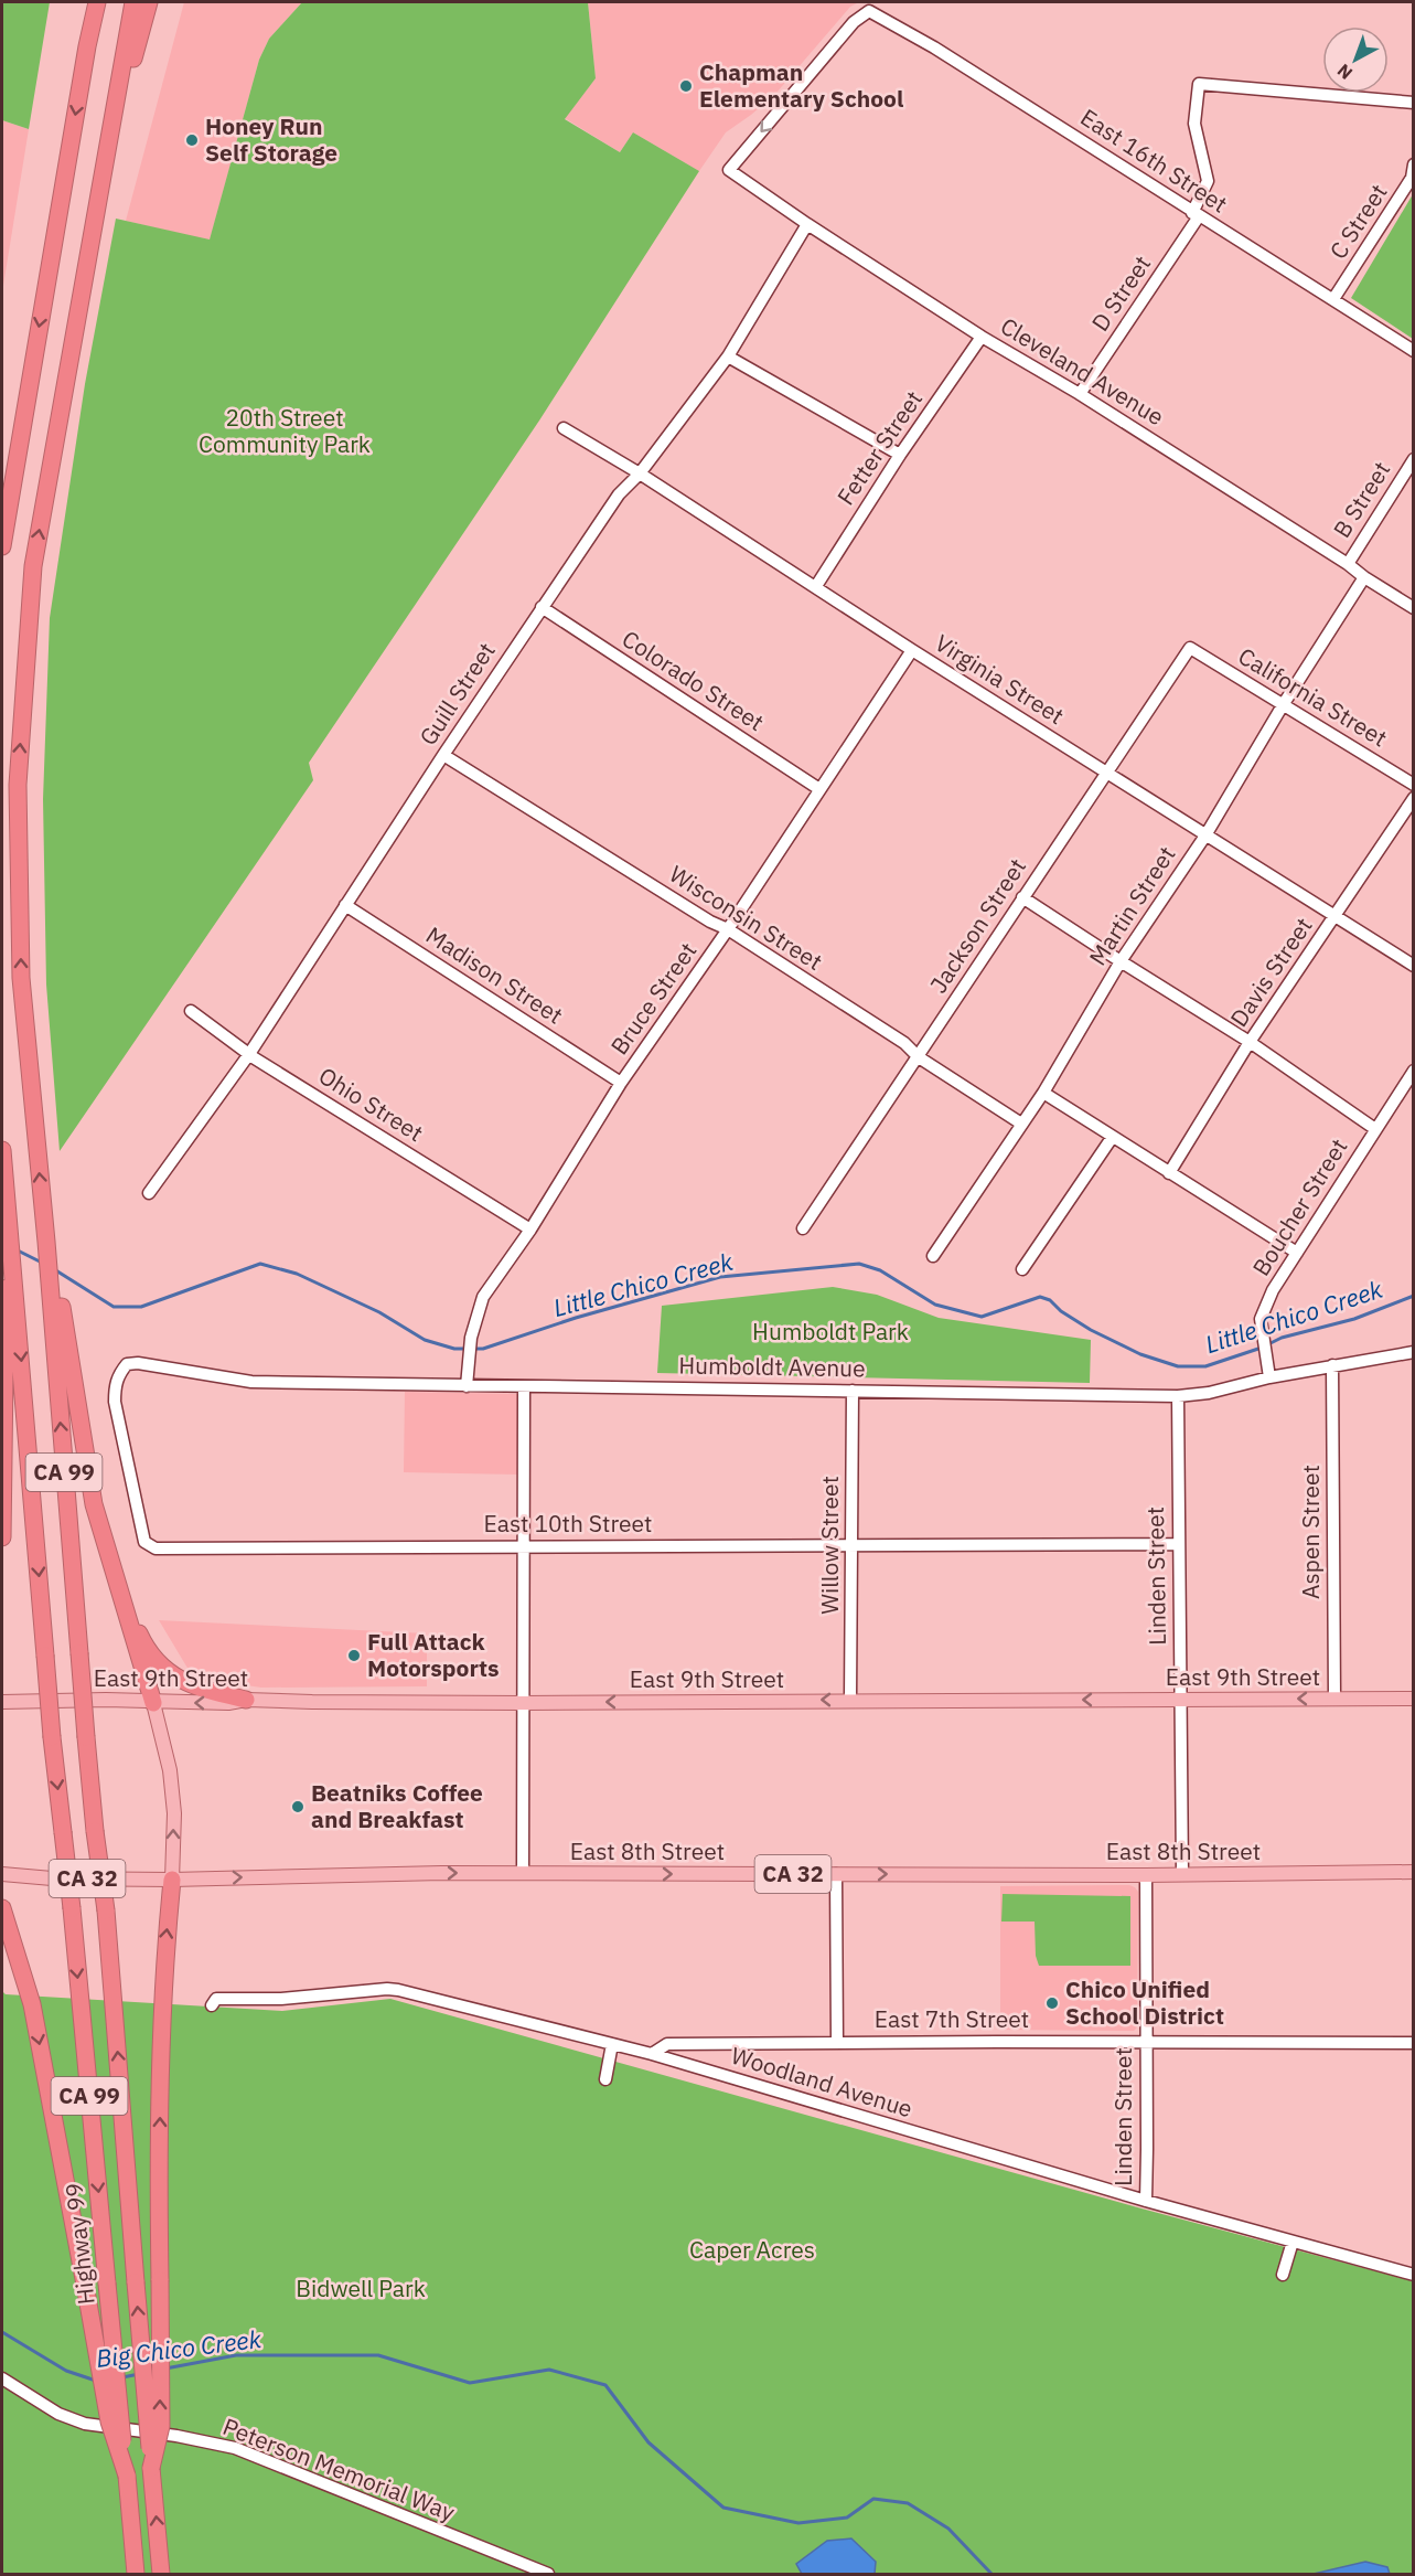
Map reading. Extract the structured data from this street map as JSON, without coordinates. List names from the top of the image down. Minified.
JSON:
{"streets":{"highway":["CA 99","Highway 99"],"main road":["East 9th Street","East 8th Street","CA 32"],"street":["East 16th Street","C Street","D Street","Cleveland Avenue","Fetter Street","B Street","Virginia Street","Colorado Street","Guill Street","California Street","Martin Street","Wisconsin Street","Jackson Street","Davis Street","Madison Street","Bruce Street","Ohio Street","Boucher Street","Humboldt Avenue","East 10th Street","Aspen Street","Willow Street","Linden Street","East 7th Street","Woodland Avenue","Peterson Memorial Way"]},"crossings":[["East 16th Street","C Street"],["East 16th Street","D Street"],["East 16th Street","Cleveland Avenue"],["D Street","Cleveland Avenue"],["Cleveland Avenue","Fetter Street"],["Cleveland Avenue","B Street"],["Cleveland Avenue","Guill Street"],["Cleveland Avenue","Martin Street"],["Fetter Street","Virginia Street"],["Virginia Street","Guill Street"],["Virginia Street","Martin Street"],["Virginia Street","Jackson Street"],["Virginia Street","Davis Street"],["Virginia Street","Bruce Street"],["Colorado Street","Guill Street"],["Colorado Street","Bruce Street"],["Guill Street","Wisconsin Street"],["Guill Street","Madison Street"],["Guill Street","Ohio Street"],["California Street","Martin Street"],["California Street","Jackson Street"],["Martin Street","Wisconsin Street"],["Wisconsin Street","Jackson Street"],["Wisconsin Street","Bruce Street"],["Madison Street","Bruce Street"],["Bruce Street","Ohio Street"],["Bruce Street","Humboldt Avenue"],["Boucher Street","Humboldt Avenue"],["Humboldt Avenue","East 10th Street"],["Humboldt Avenue","Aspen Street"],["Humboldt Avenue","Willow Street"],["Humboldt Avenue","Linden Street"],["CA 99","Highway 99"],["East 10th Street","Willow Street"],["East 10th Street","Linden Street"],["Aspen Street","East 9th Street"],["Willow Street","East 9th Street"],["Linden Street","East 9th Street"],["Linden Street","East 8th Street"],["Linden Street","East 7th Street"],["Linden Street","Woodland Avenue"],["East 7th Street","Woodland Avenue"]],"one_way":["East 9th Street","East 8th Street"],"water":["Little Chico Creek","Big Chico Creek"],"parks":["20th Street Community Park","Humboldt Park","Caper Acres","Bidwell Park"],"places":["Chapman Elementary School","Honey Run Self Storage","Full Attack Motorsports","Beatniks Coffee and Breakfast","Chico Unified School District"],"north":"bottom left"}
